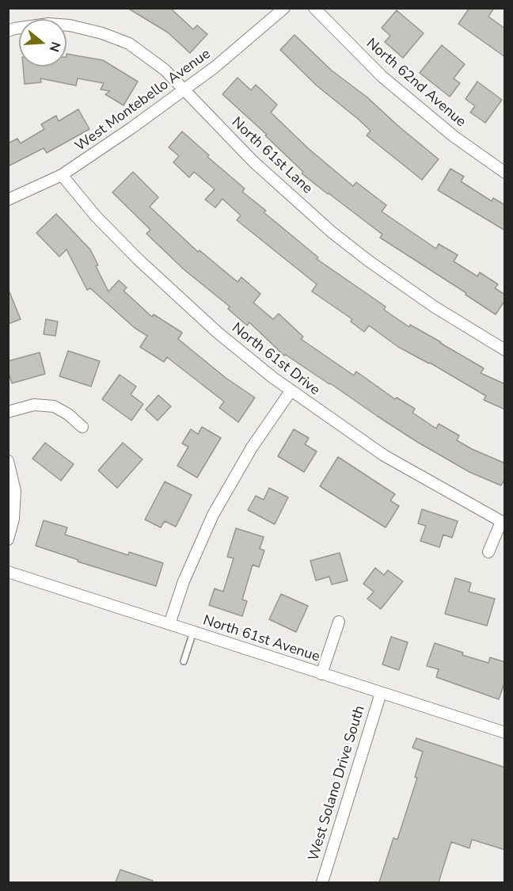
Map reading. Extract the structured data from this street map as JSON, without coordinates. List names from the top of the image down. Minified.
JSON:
{"streets":{"street":["North 62nd Avenue","West Montebello Avenue","North 61st Lane","North 61st Drive","North 61st Avenue","West Solano Drive South"]},"crossings":[["West Montebello Avenue","North 61st Lane"],["West Montebello Avenue","North 61st Drive"],["North 61st Avenue","West Solano Drive South"]],"north":"right"}
